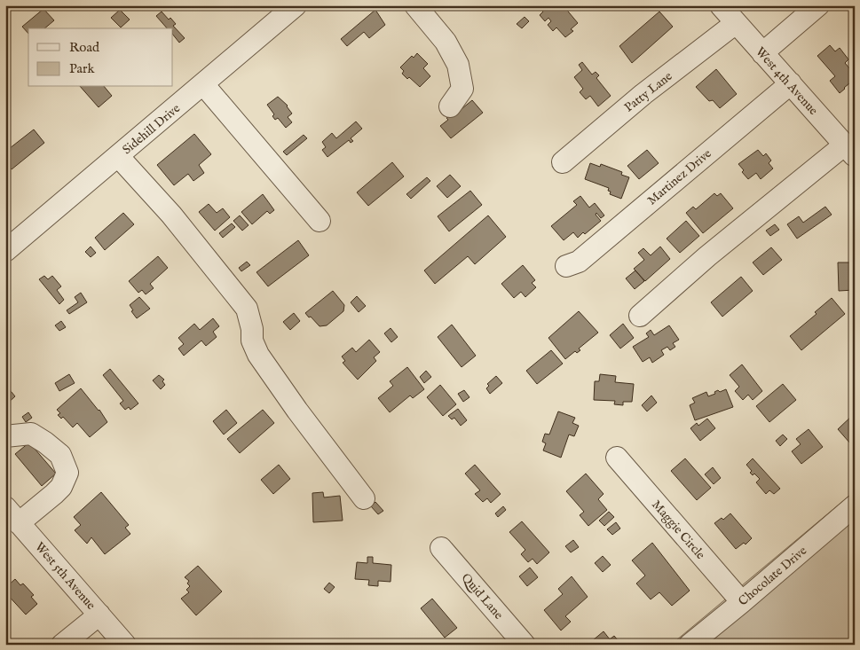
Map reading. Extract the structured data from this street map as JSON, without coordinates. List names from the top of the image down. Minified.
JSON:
{"streets":{"street":["West 4th Avenue","Patty Lane","Sidehill Drive","Martinez Drive","Maggie Circle","West 5th Avenue","Chocolate Drive","Quid Lane"]},"crossings":[["West 4th Avenue","Patty Lane"],["West 4th Avenue","Martinez Drive"],["Maggie Circle","Chocolate Drive"]],"legend":["Road","Park"]}
